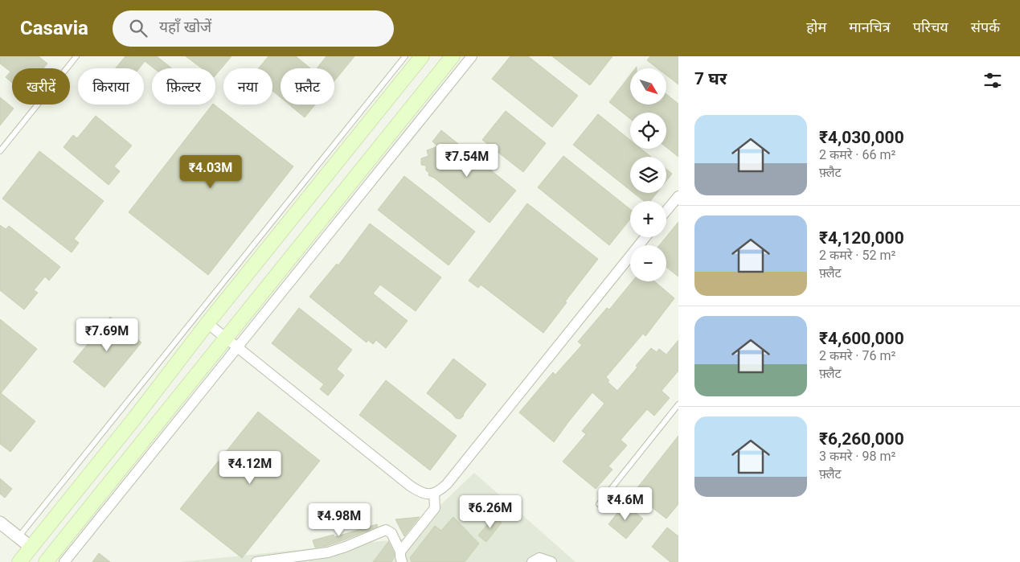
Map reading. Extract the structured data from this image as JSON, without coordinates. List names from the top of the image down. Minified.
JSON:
{"north":"bottom right","page":{"header":"Casavia","search":"यहाँ खोजें","nav":["होम","मानचित्र","परिचय","संपर्क"],"heading":"7 घर","map_buttons":["+","−"],"chip":["खरीदें","किराया","फ़िल्टर","नया","फ़्लैट"],"list":[{"name":"₹4,030,000","note":"2 कमरे · 66 m² · फ़्लैट"},{"name":"₹4,120,000","note":"2 कमरे · 52 m² · फ़्लैट"},{"name":"₹4,600,000","note":"2 कमरे · 76 m² · फ़्लैट"},{"name":"₹6,260,000","note":"3 कमरे · 98 m² · फ़्लैट"}],"price":["₹7.54M","₹4.03M","₹7.69M","₹4.12M","₹4.6M","₹6.26M","₹4.98M"]}}
